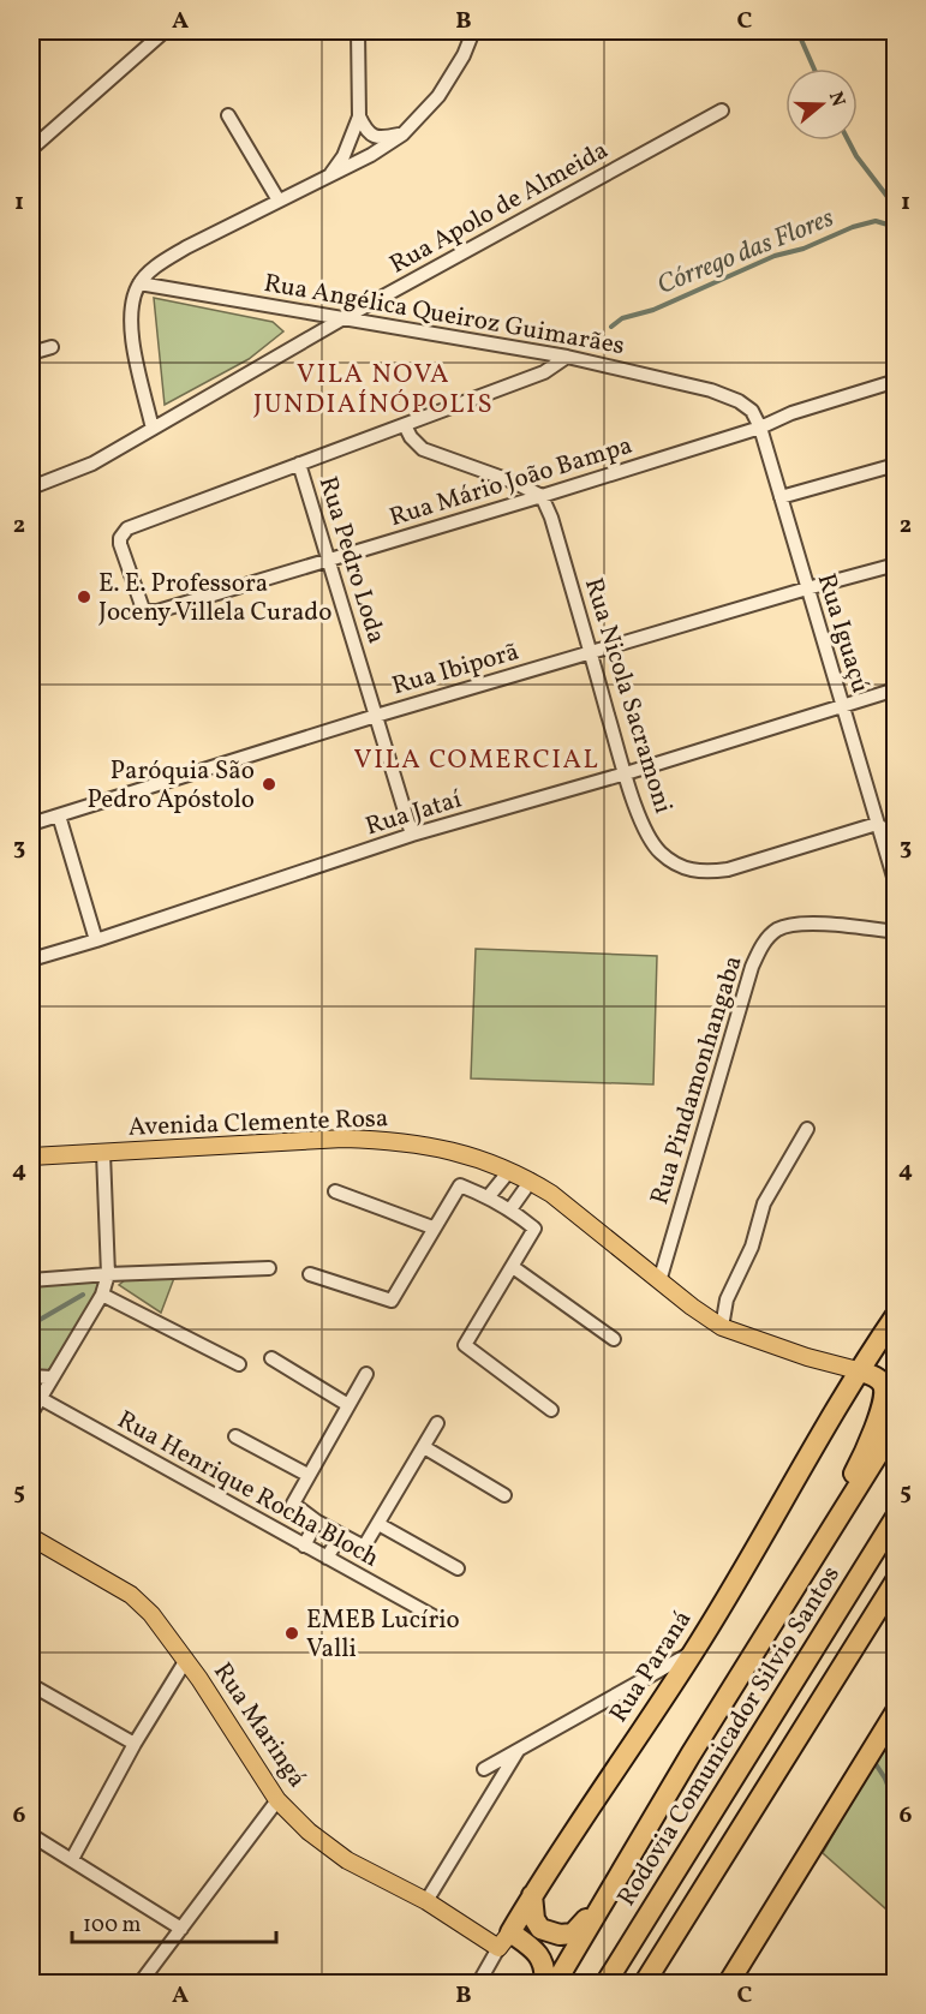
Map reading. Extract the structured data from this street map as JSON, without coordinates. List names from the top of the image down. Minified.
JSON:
{"streets":{"highway":["Rua Paraná","Rodovia Comunicador Silvio Santos"],"main road":["Avenida Clemente Rosa","Rua Maringá"],"street":["Rua Apolo de Almeida","Rua Angélica Queiroz Guimarães","Rua Mário João Bampa","Rua Pedro Loda","Rua Iguaçú","Rua Ibiporã","Rua Nicola Sacramoni","Rua Jataí","Rua Pindamonhangaba","Rua Henrique Rocha Bloch"]},"crossings":[["Rua Apolo de Almeida","Rua Angélica Queiroz Guimarães"],["Rua Angélica Queiroz Guimarães","Rua Iguaçú"],["Rua Mário João Bampa","Rua Pedro Loda"],["Rua Mário João Bampa","Rua Iguaçú"],["Rua Mário João Bampa","Rua Nicola Sacramoni"],["Rua Pedro Loda","Rua Ibiporã"],["Rua Pedro Loda","Rua Jataí"],["Rua Iguaçú","Rua Ibiporã"],["Rua Iguaçú","Rua Nicola Sacramoni"],["Rua Iguaçú","Rua Jataí"],["Rua Ibiporã","Rua Nicola Sacramoni"],["Rua Nicola Sacramoni","Rua Jataí"],["Rua Pindamonhangaba","Avenida Clemente Rosa"],["Avenida Clemente Rosa","Rua Paraná"],["Rua Paraná","Rua Maringá"]],"districts":["VILA NOVA JUNDIAÍNÓPOLIS","VILA COMERCIAL"],"water":["Córrego das Flores"],"places":["E. E. Professora Joceny Villela Curado","Paróquia São Pedro Apóstolo","EMEB Lucírio Valli"],"scale_bar":"100 m","north":"right","grid":{"columns":["A","B","C"],"rows":["1","2","3","4","5","6"]}}
